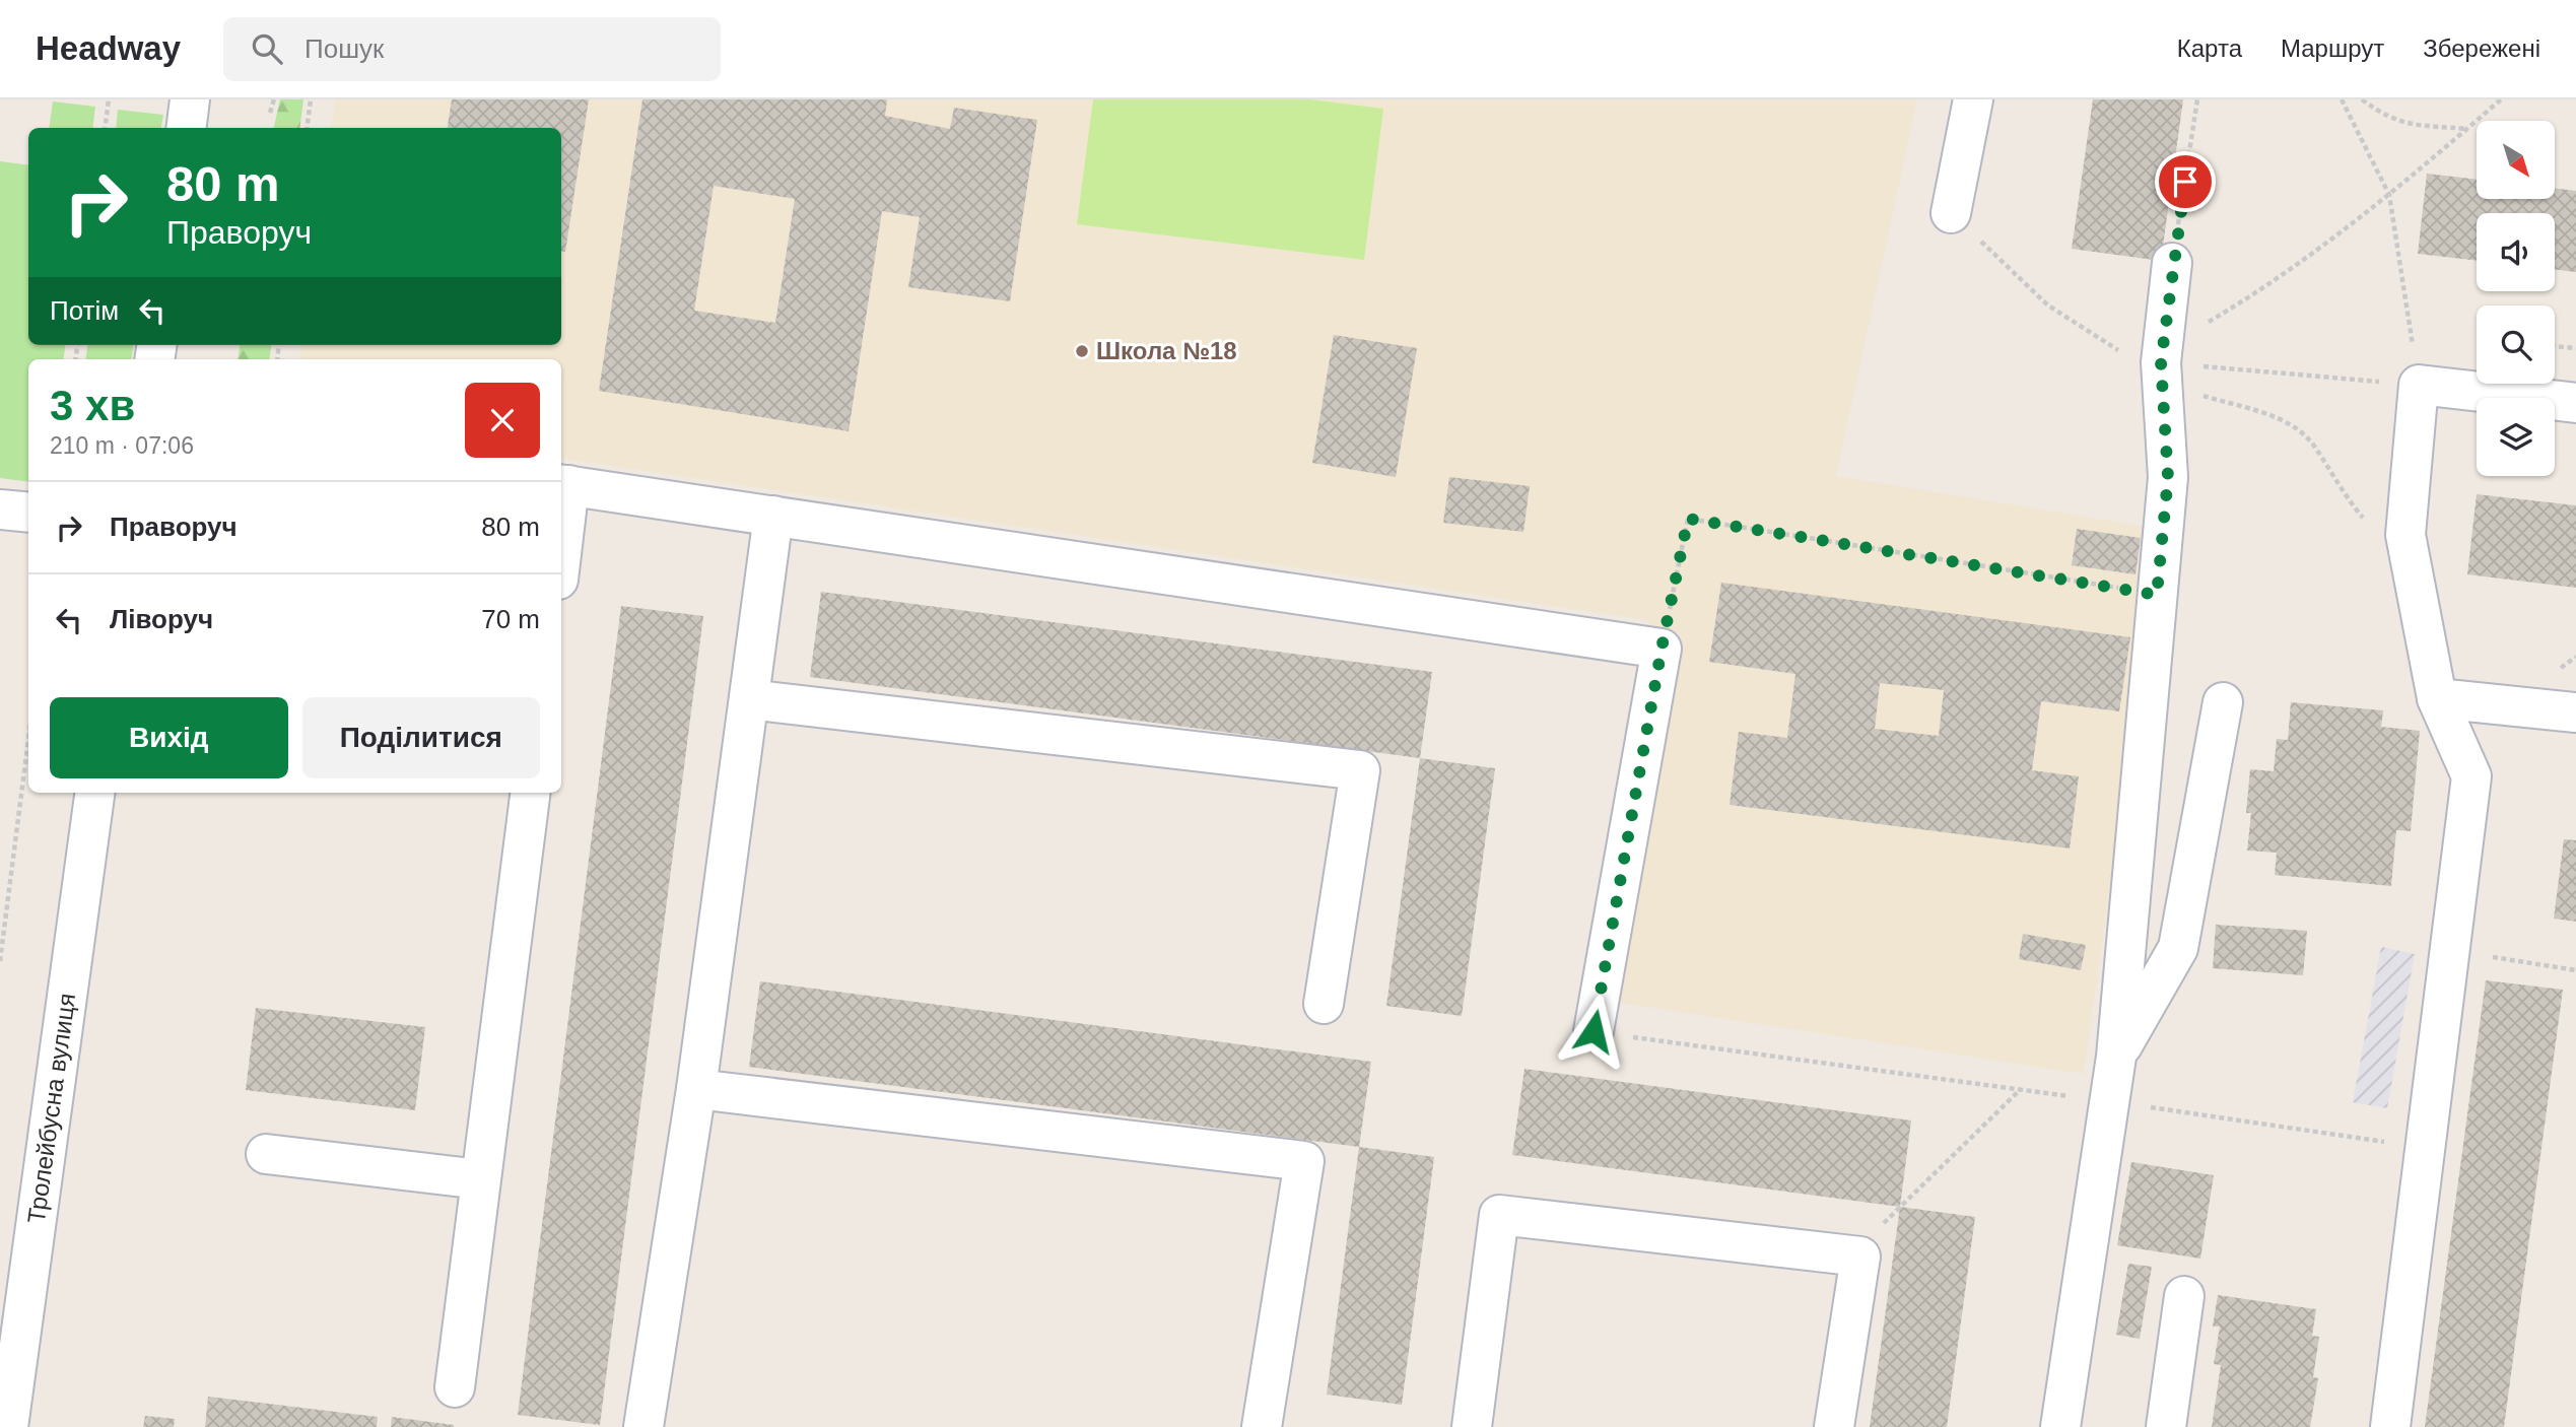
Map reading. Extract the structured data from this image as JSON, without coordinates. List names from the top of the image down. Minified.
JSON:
{"streets":{"street":["Тролейбусна вулиця"]},"places":["Школа №18"],"north":"bottom right","page":{"header":"Headway","search":"Пошук","nav":["Карта","Маршрут","Збережені"],"turn":["80 m","Праворуч"],"then":"Потім","heading":["3 хв","210 m · 07:06"],"list":[{"name":"Праворуч","value":"80 m"},{"name":"Ліворуч","value":"70 m"}],"buttons":["Вихід","Поділитися"]}}
